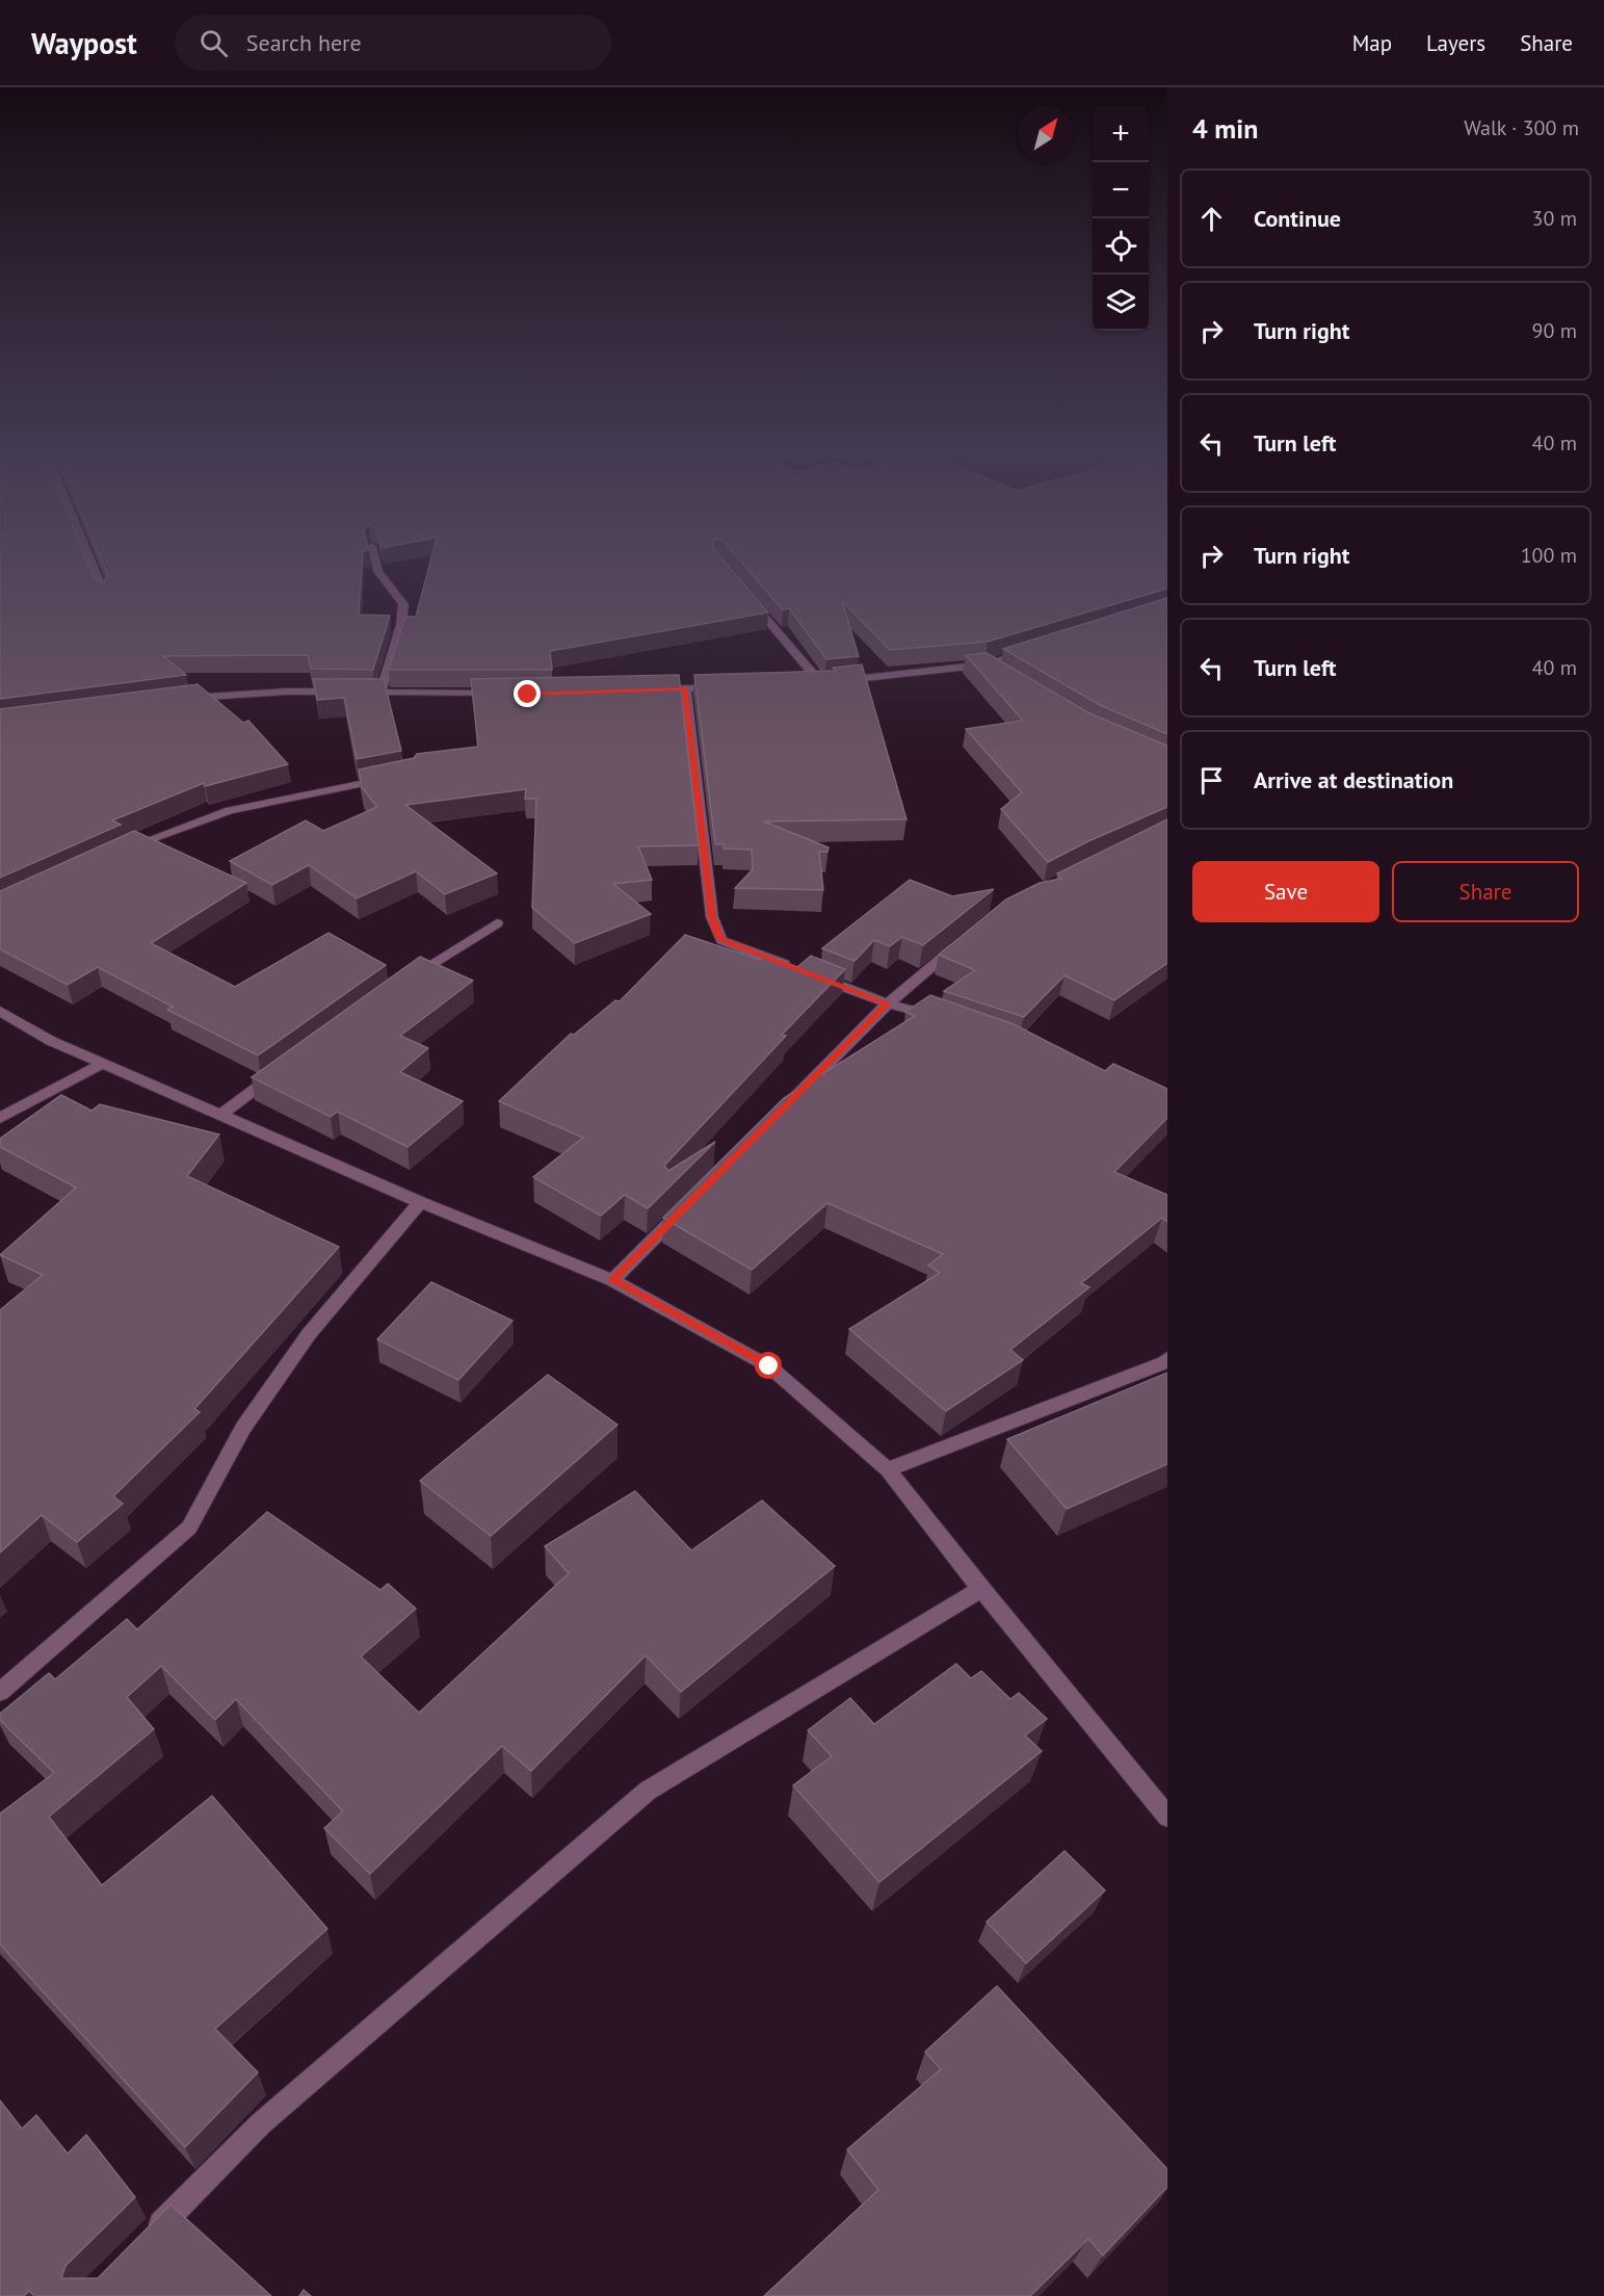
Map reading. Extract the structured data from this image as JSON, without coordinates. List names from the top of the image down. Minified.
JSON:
{"north":"top right","page":{"header":"Waypost","search":"Search here","nav":["Map","Layers","Share"],"heading":["4 min","Walk · 300 m"],"map_buttons":["+","−"],"list":[["Continue","30 m"],["Turn right","90 m"],["Turn left","40 m"],["Turn right","100 m"],["Turn left","40 m"],"Arrive at destination"],"buttons":["Save","Share"]}}
